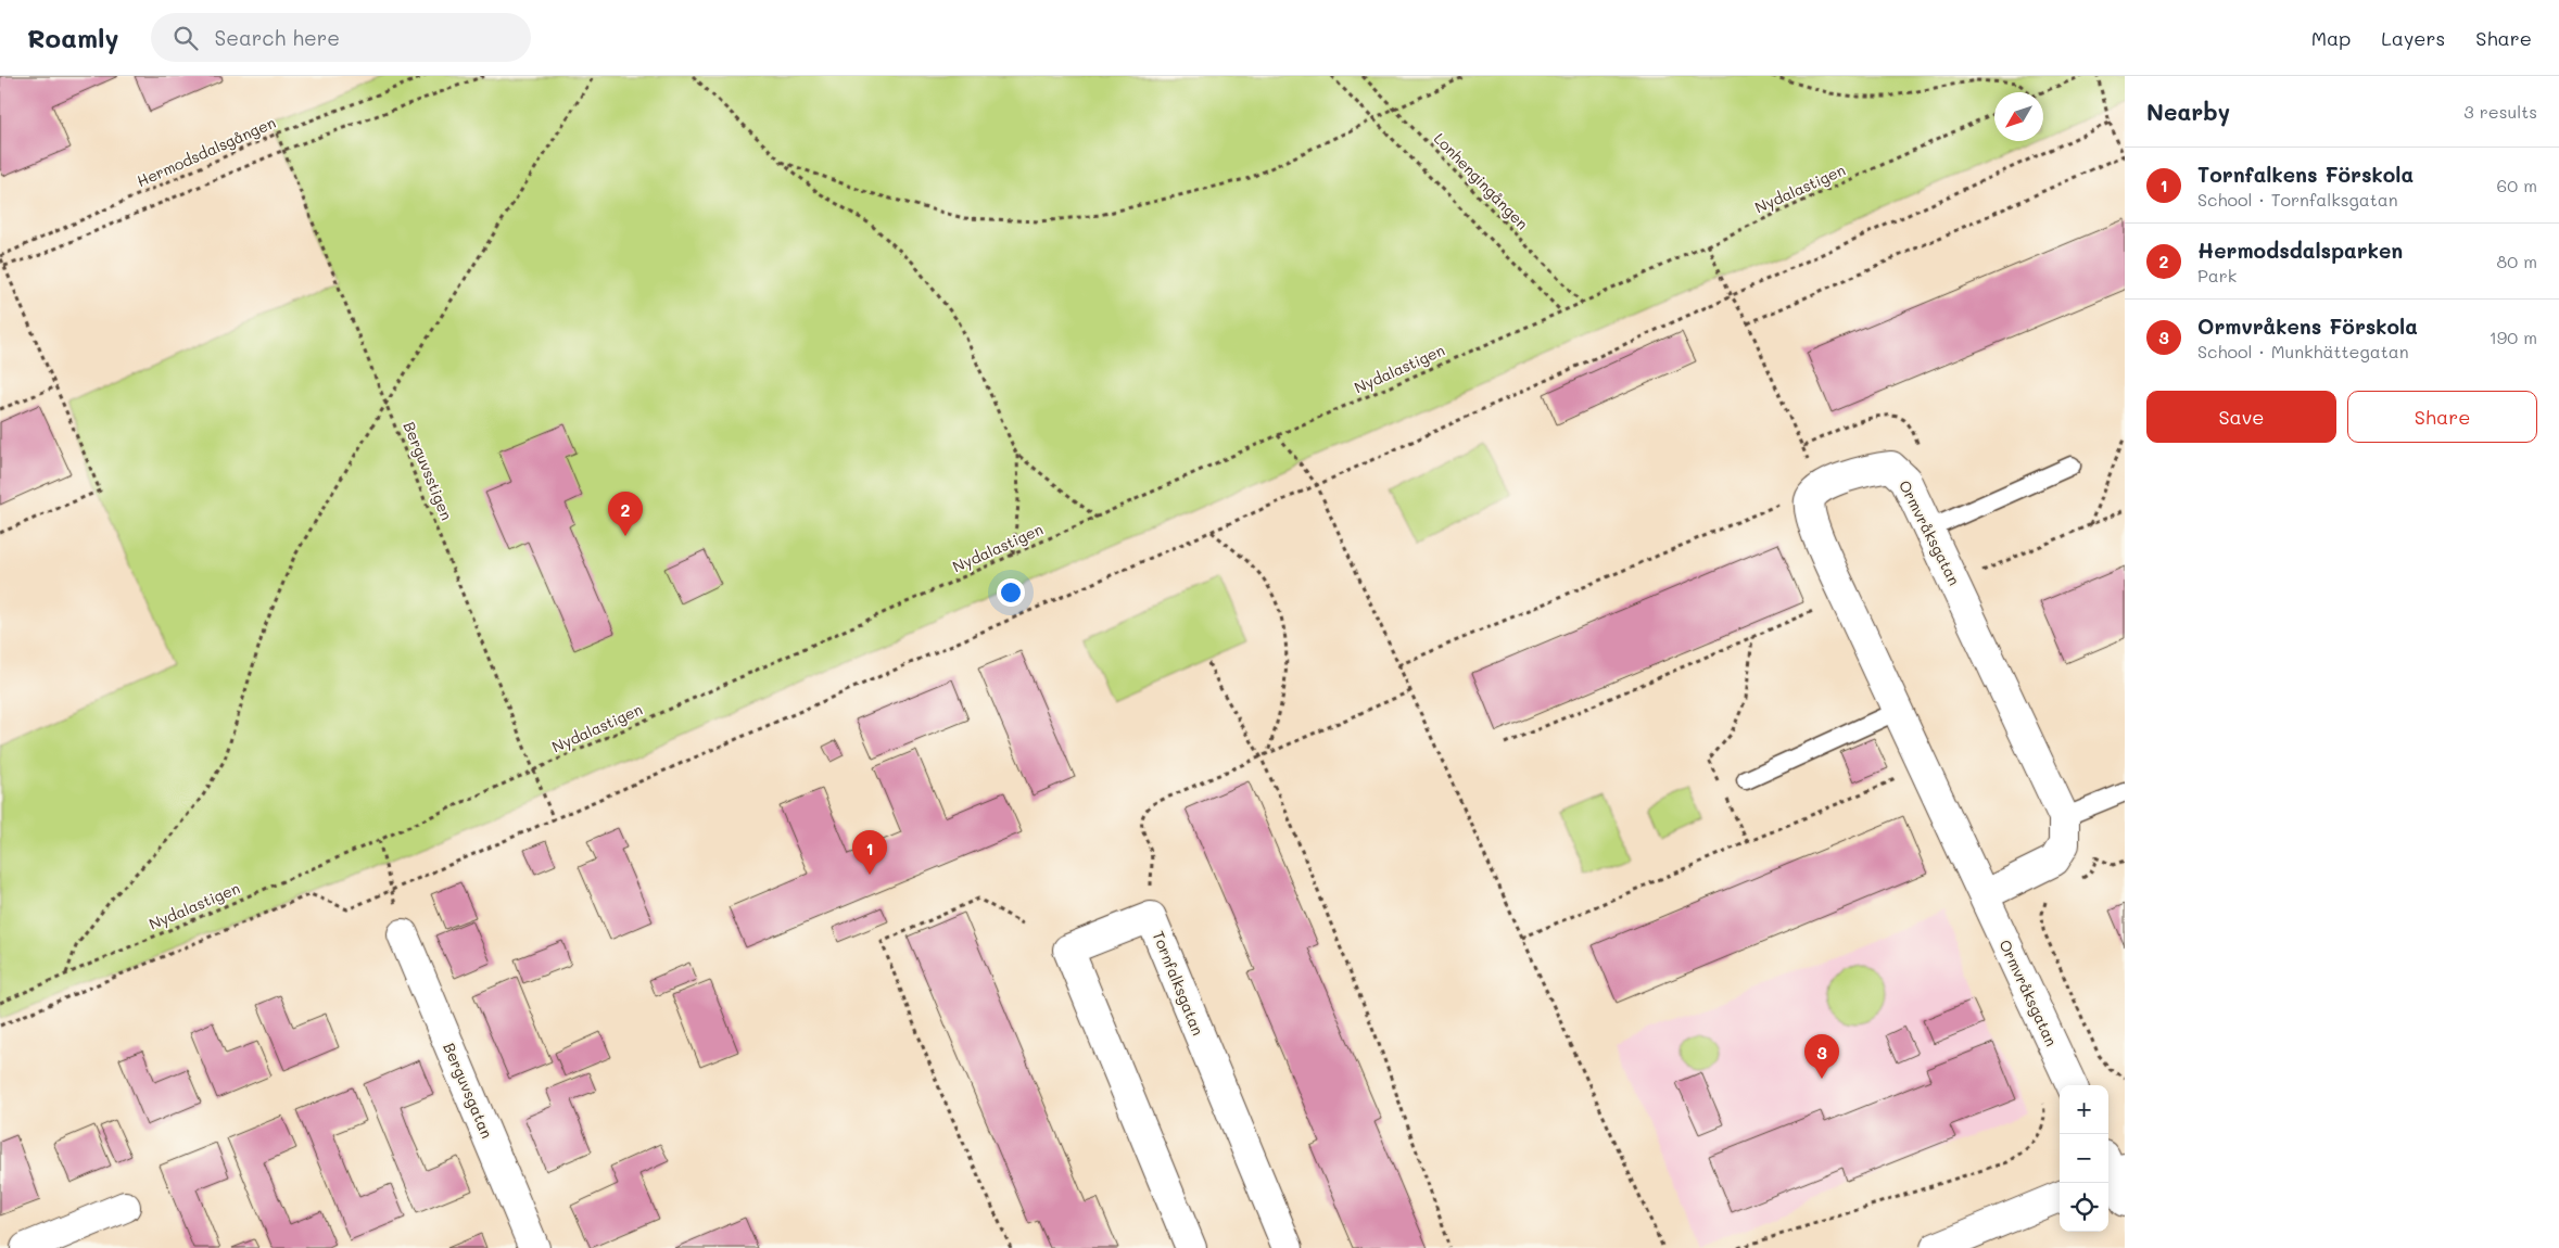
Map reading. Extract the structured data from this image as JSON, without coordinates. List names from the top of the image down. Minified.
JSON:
{"streets":{"street":["Ormvråksgatan","Tornfalksgatan","Berguvsgatan"],"path":["Hermodsdalsgången","Lonhengingången","Nydalastigen","Berguvsstigen"]},"crossings":[["Hermodsdalsgången","Berguvsstigen"],["Lonhengingången","Nydalastigen"],["Nydalastigen","Berguvsstigen"]],"north":"bottom left","page":{"header":"Roamly","search":"Search here","nav":["Map","Layers","Share"],"heading":["Nearby","3 results"],"list":[{"mark":"1","name":"Tornfalkens Förskola","note":"School · Tornfalksgatan","value":"60 m"},{"mark":"2","name":"Hermodsdalsparken","note":"Park","value":"80 m"},{"mark":"3","name":"Ormvråkens Förskola","note":"School · Munkhättegatan","value":"190 m"}],"buttons":["Save","Share"],"pins":["2","1","3"],"map_buttons":["+","−"]}}
